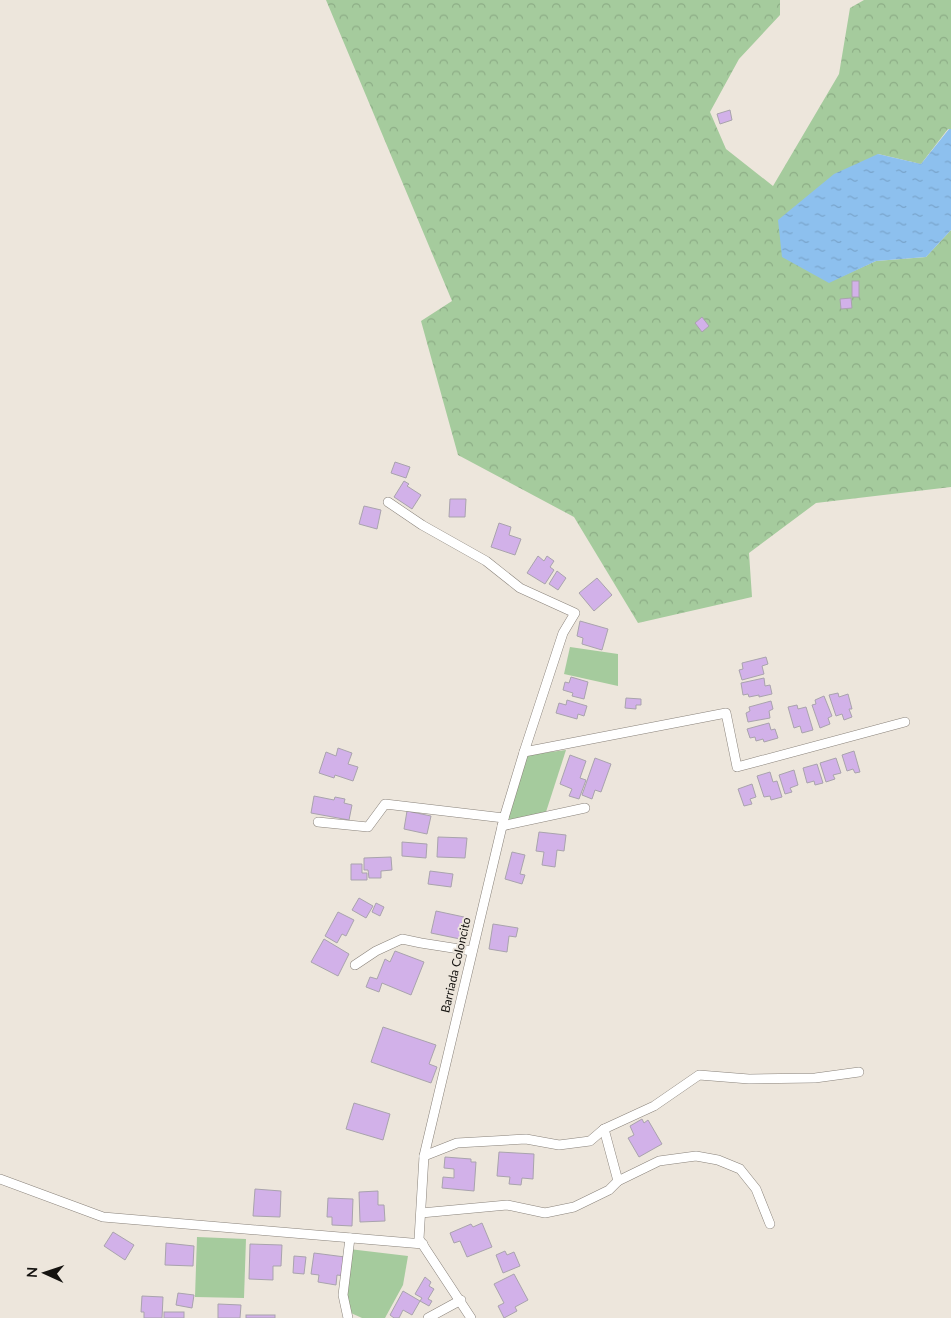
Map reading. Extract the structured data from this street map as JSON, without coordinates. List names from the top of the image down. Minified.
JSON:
{"streets":{"street":["Barriada Coloncito"]},"north":"left"}
